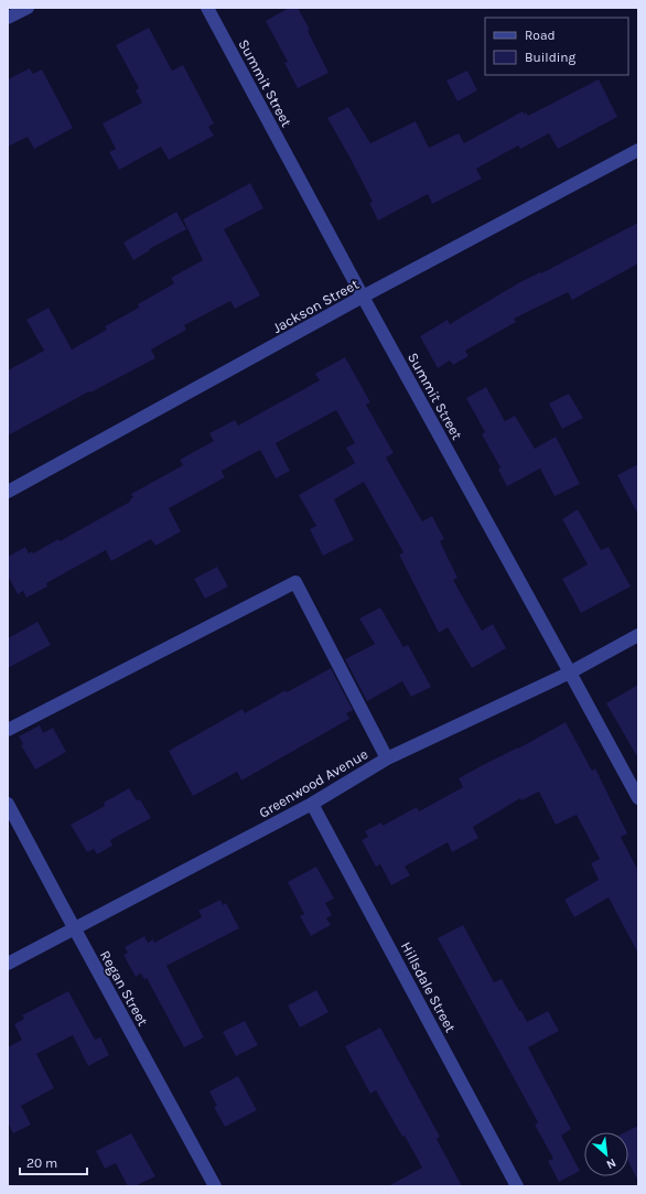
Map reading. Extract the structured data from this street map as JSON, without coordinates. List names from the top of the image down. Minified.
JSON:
{"streets":{"street":["Summit Street","Jackson Street","Greenwood Avenue","Hillsdale Street","Regan Street"]},"crossings":[["Summit Street","Jackson Street"],["Summit Street","Greenwood Avenue"],["Greenwood Avenue","Hillsdale Street"],["Greenwood Avenue","Regan Street"]],"legend":["Road","Building"],"scale_bar":"20 m","north":"bottom right"}
